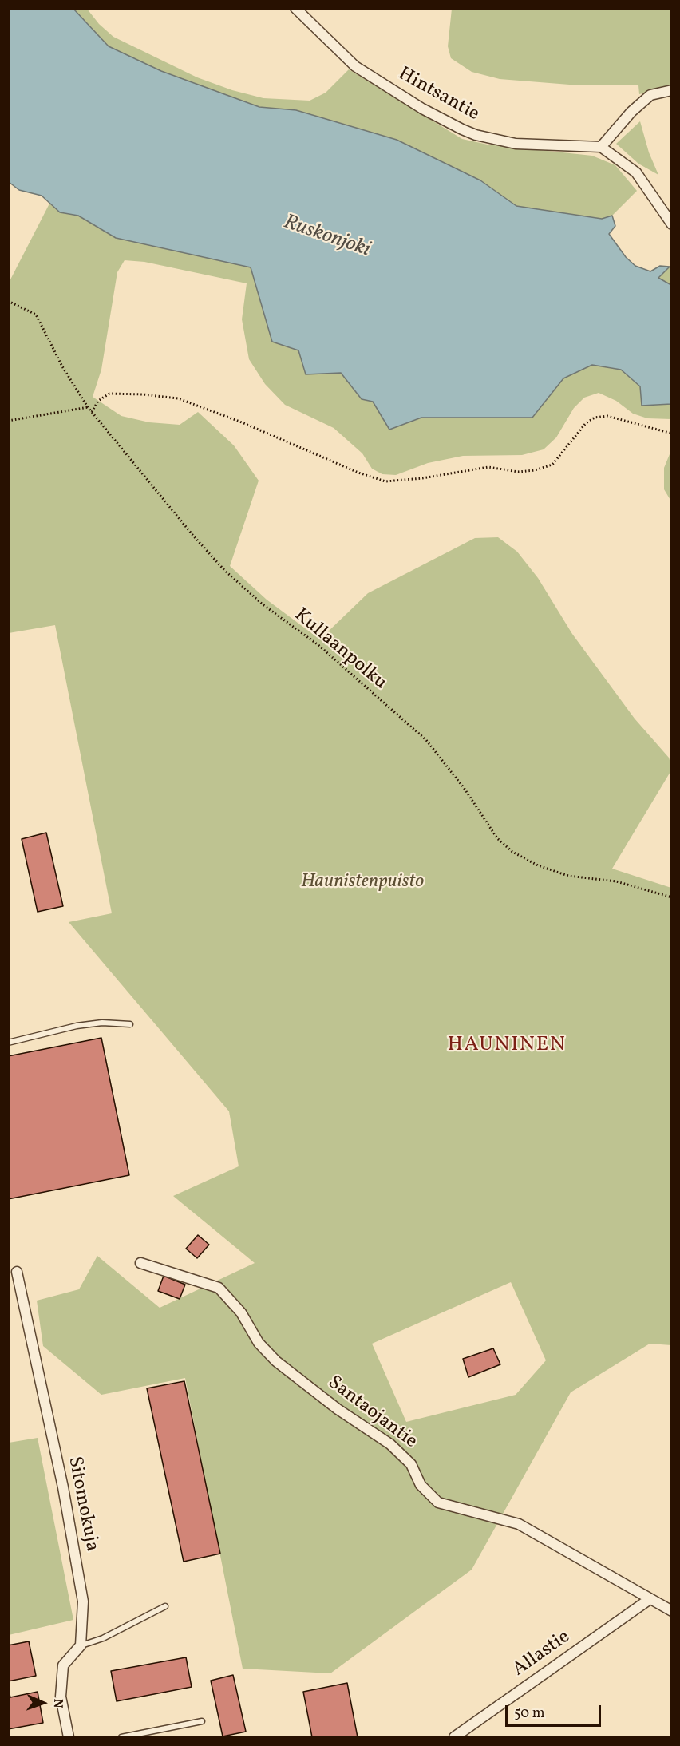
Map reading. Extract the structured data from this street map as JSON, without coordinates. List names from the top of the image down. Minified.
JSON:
{"streets":{"street":["Hintsantie","Santaojantie","Sitomokuja","Allastie"],"path":["Kullaanpolku"]},"crossings":[["Santaojantie","Allastie"]],"districts":["HAUNINEN"],"water":["Ruskonjoki"],"parks":["Haunistenpuisto"],"scale_bar":"50 m","north":"right"}
